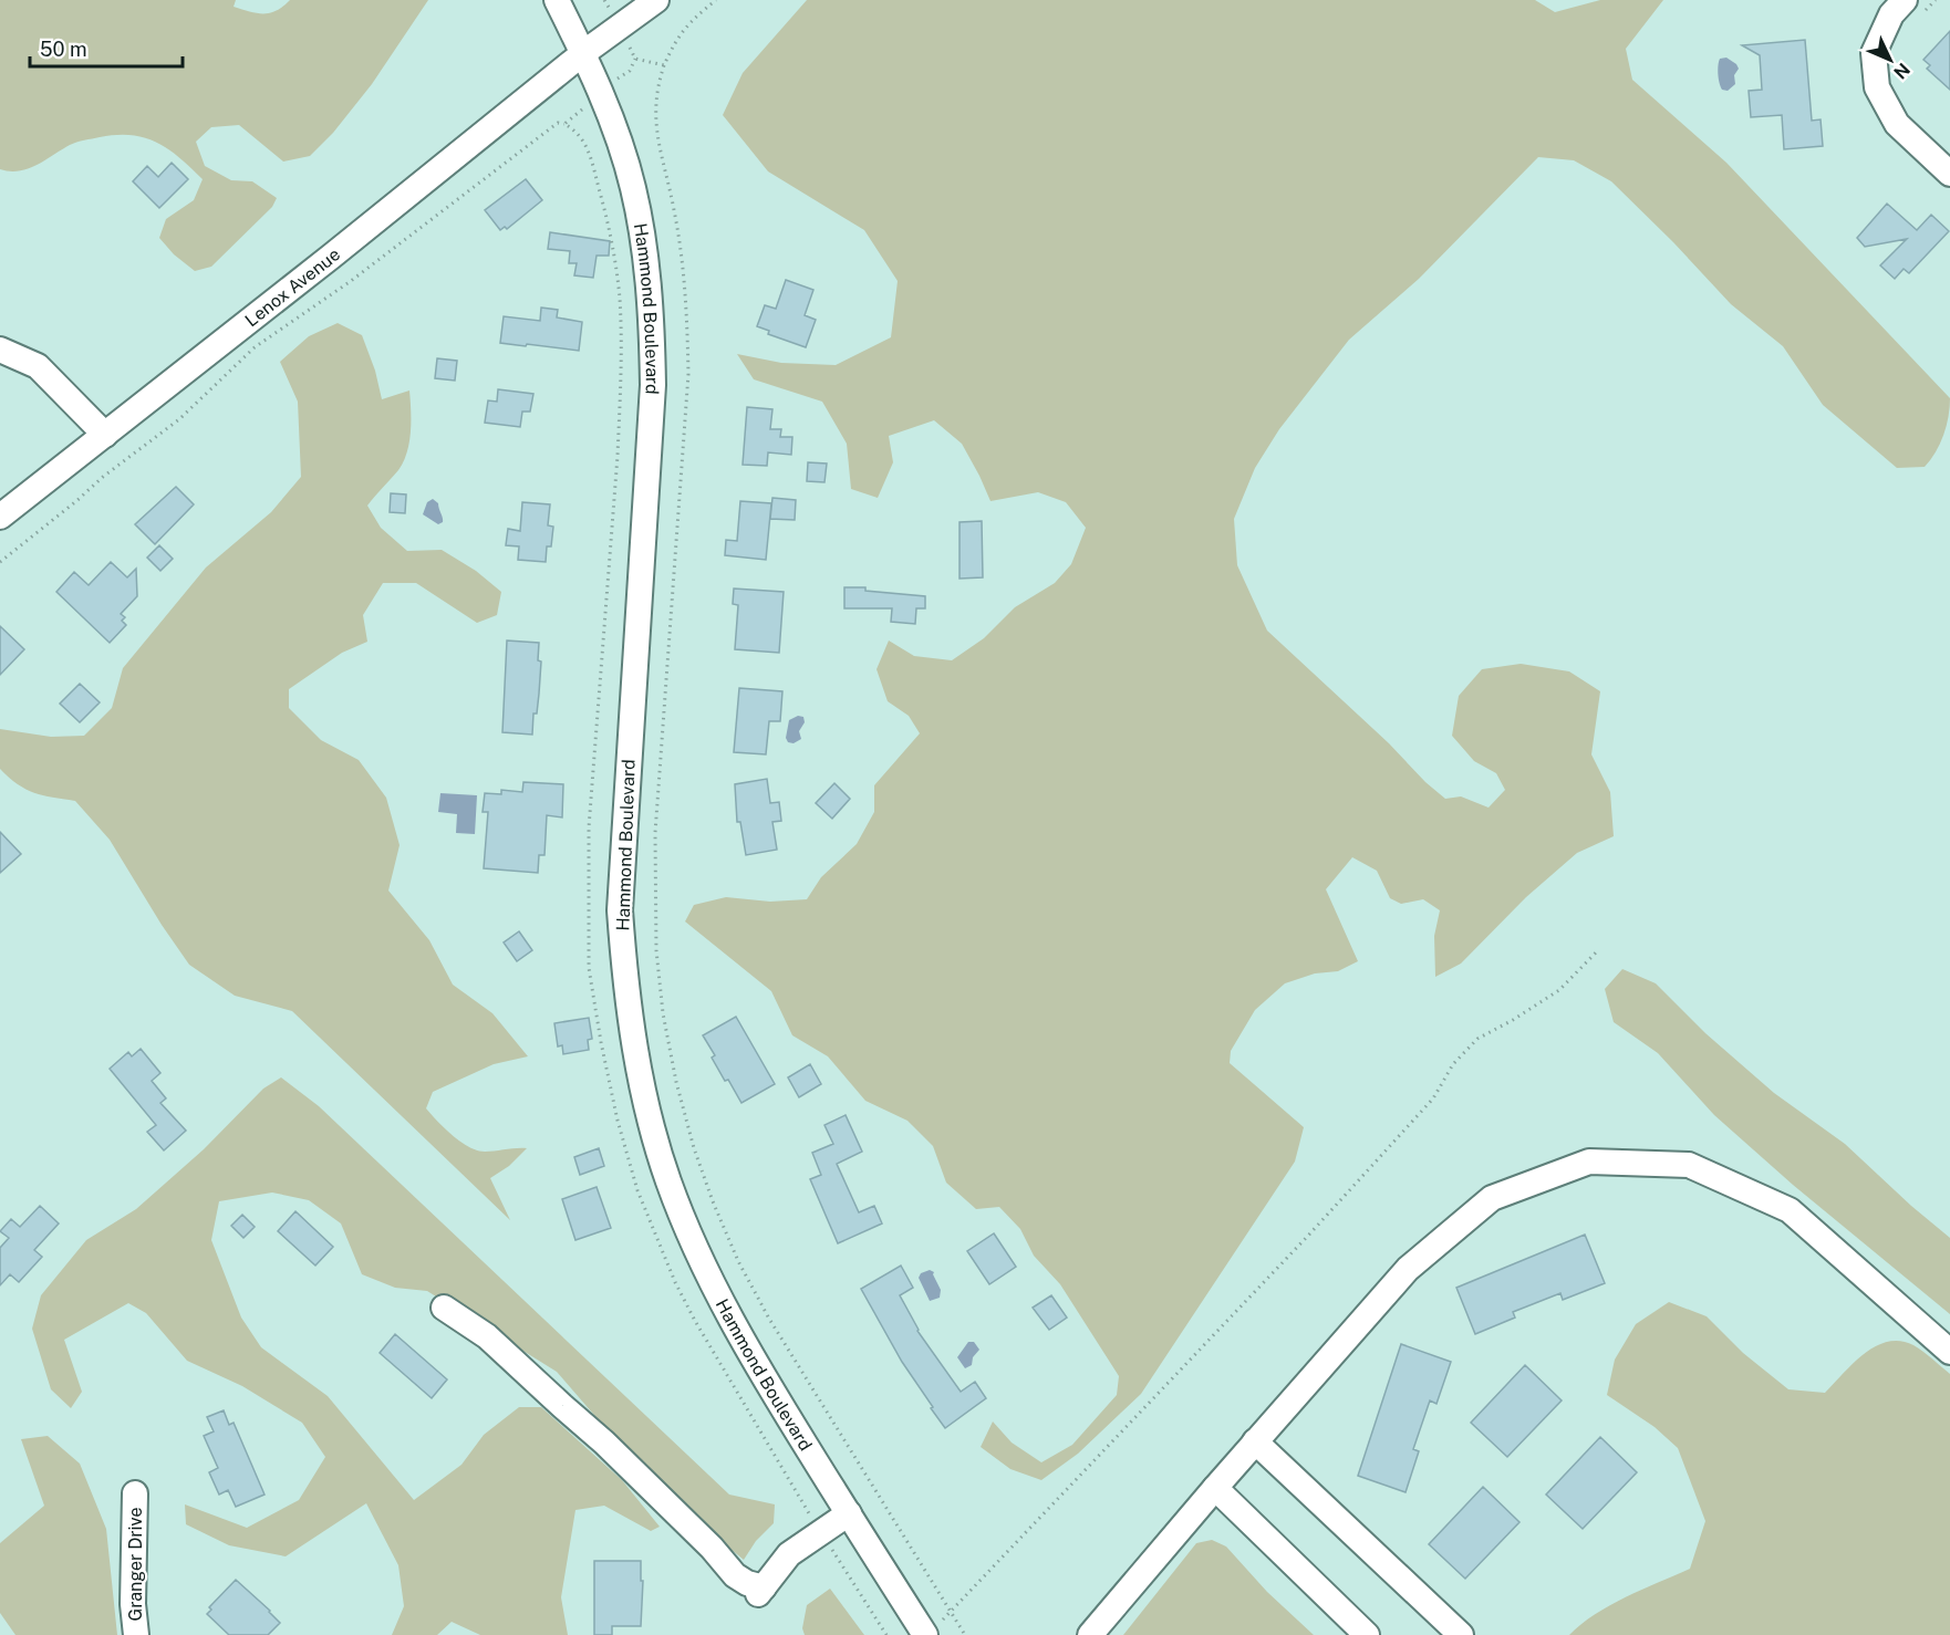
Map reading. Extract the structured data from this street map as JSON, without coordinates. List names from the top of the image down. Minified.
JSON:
{"streets":{"street":["Lenox Avenue","Hammond Boulevard","Granger Drive"]},"crossings":[["Lenox Avenue","Hammond Boulevard"]],"scale_bar":"50 m","north":"bottom right"}
